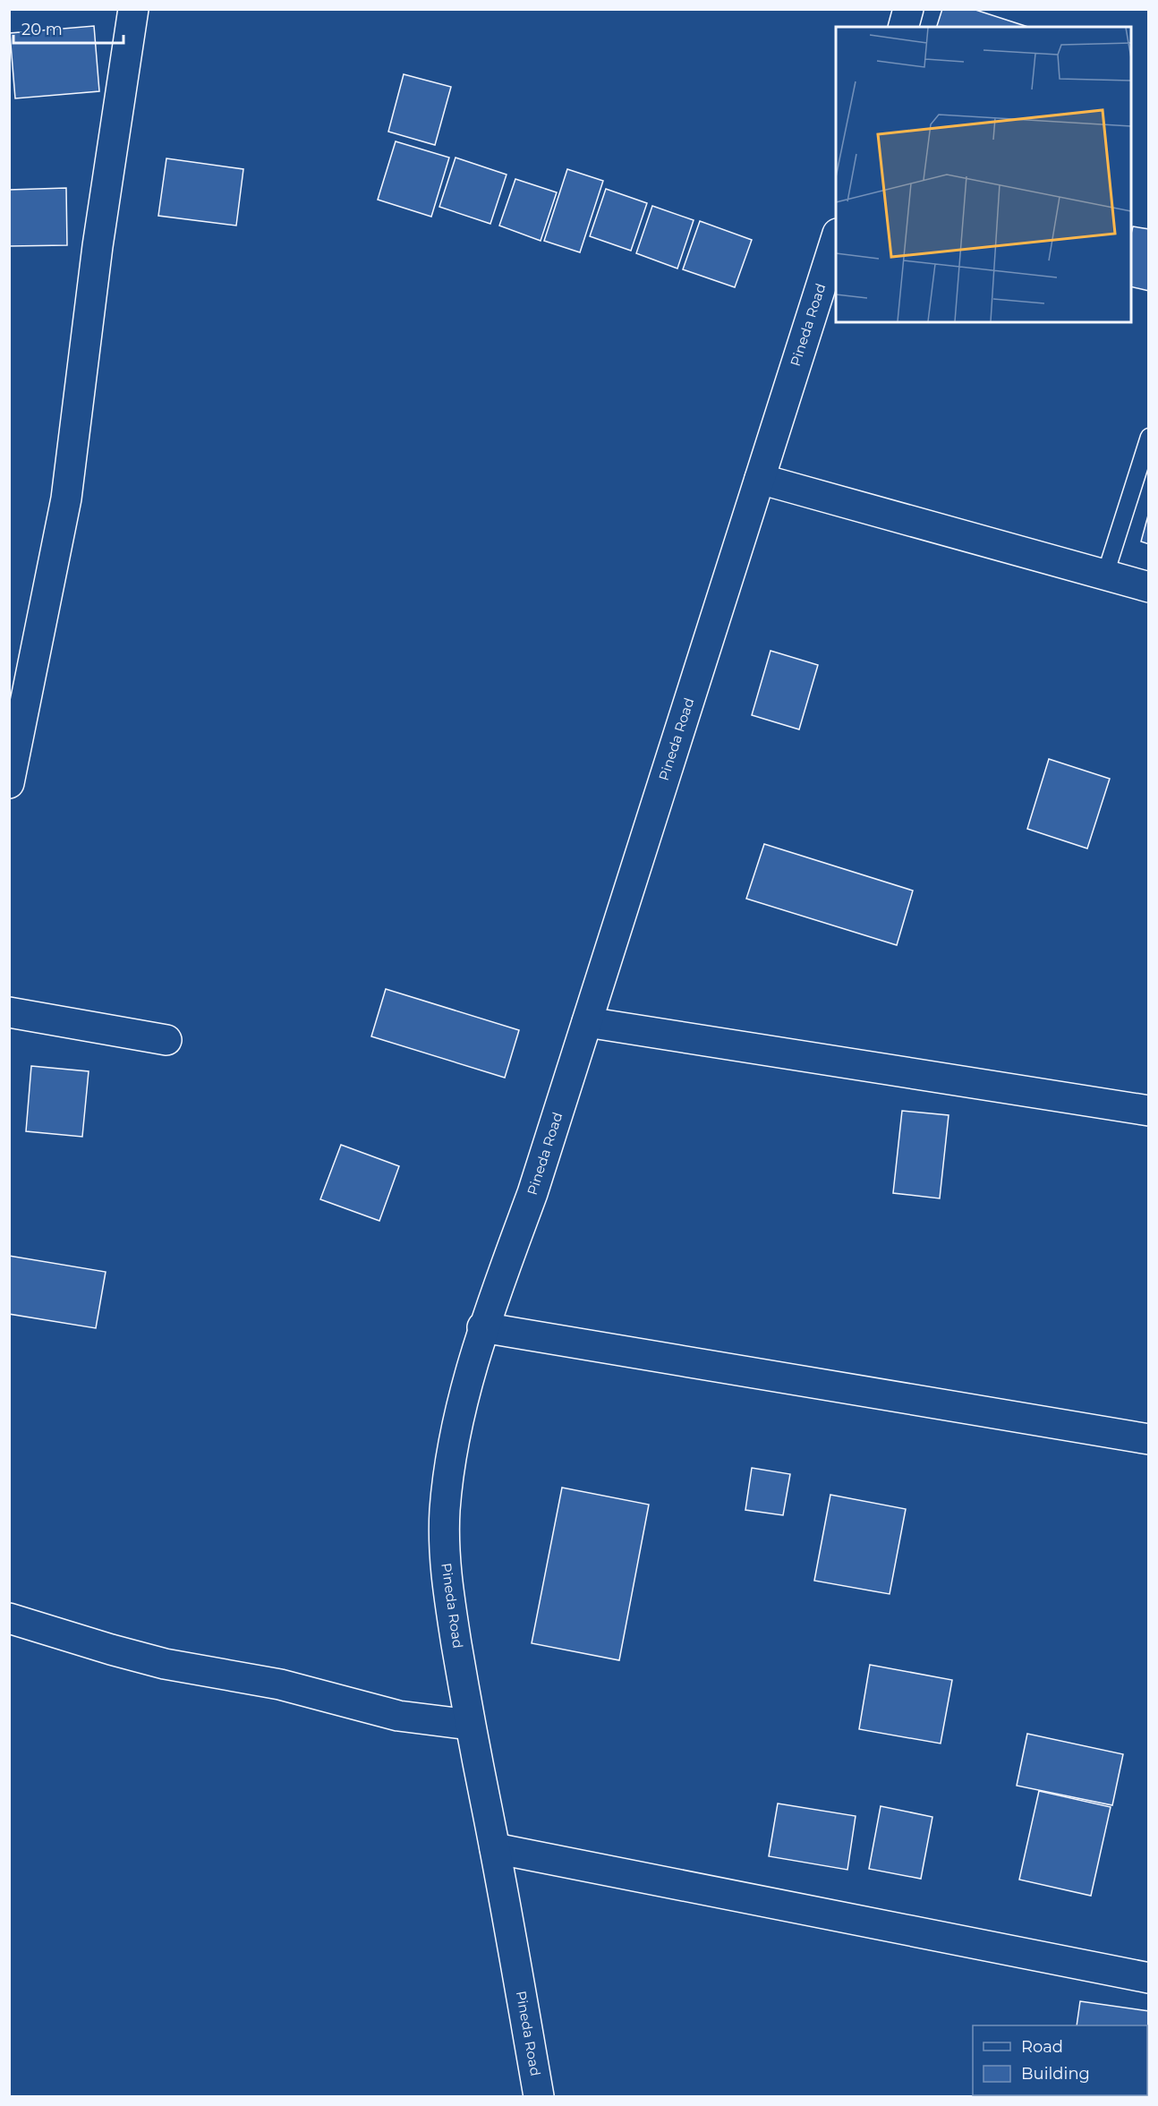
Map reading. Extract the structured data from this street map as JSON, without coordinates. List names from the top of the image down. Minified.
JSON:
{"streets":{"street":["Pineda Road"]},"legend":["Road","Building"],"scale_bar":"20 m"}
